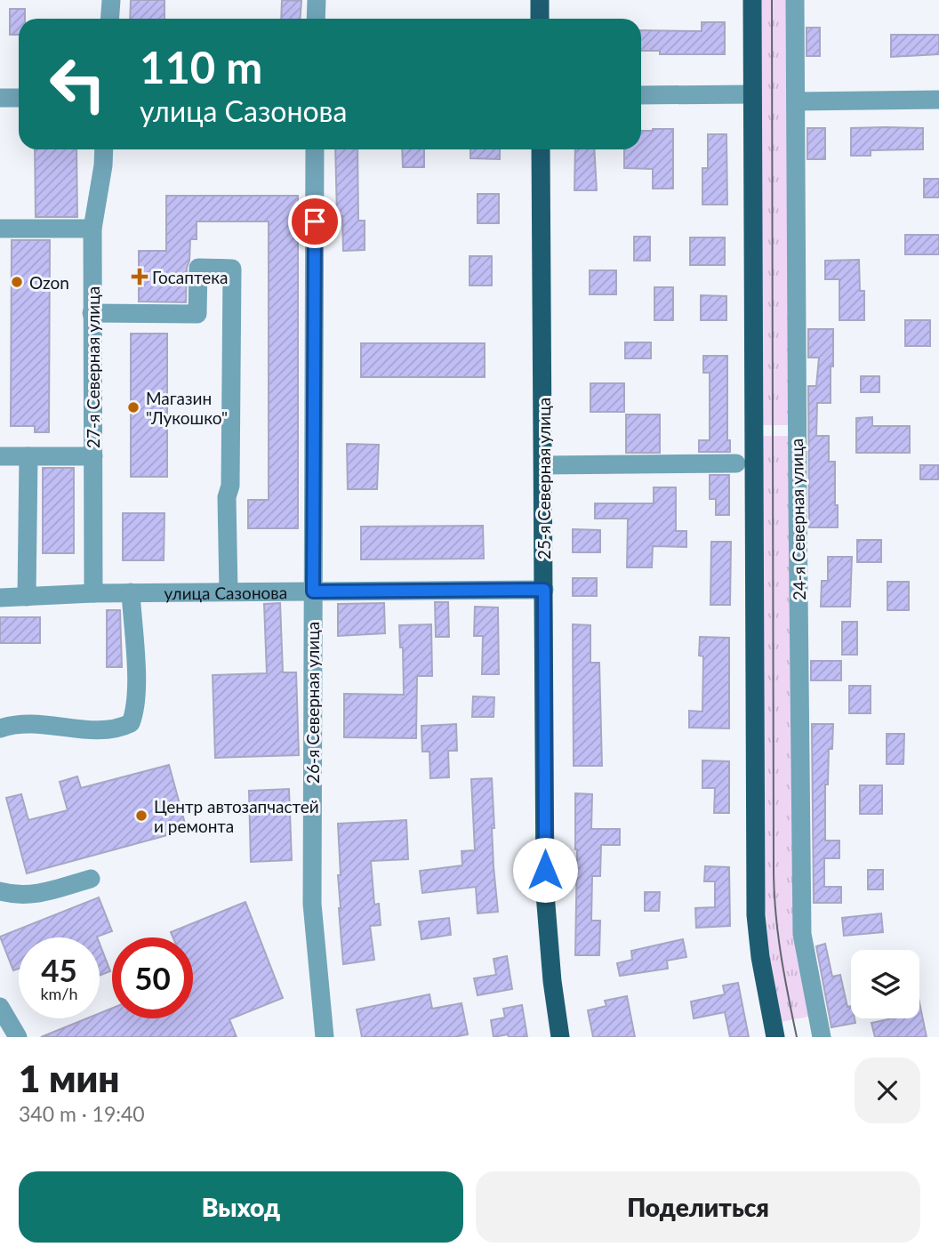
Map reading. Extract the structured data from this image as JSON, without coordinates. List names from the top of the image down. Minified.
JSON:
{"streets":{"main road":["25-я Северная улица"],"street":["27-я Северная улица","24-я Северная улица","улица Сазонова","26-я Северная улица"]},"crossings":[["27-я Северная улица","улица Сазонова"],["25-я Северная улица","улица Сазонова"],["улица Сазонова","26-я Северная улица"]],"places":{"health":["Госаптека"],"other":["Ozon","Магазин \"Лукошко\"","Центр автозапчастей и ремонта"]},"page":{"turn":["110 m","улица Сазонова"],"speed":"45 km/h","limit":"50","heading":["1 мин","340 m · 19:40"],"buttons":["Выход","Поделиться"]}}
